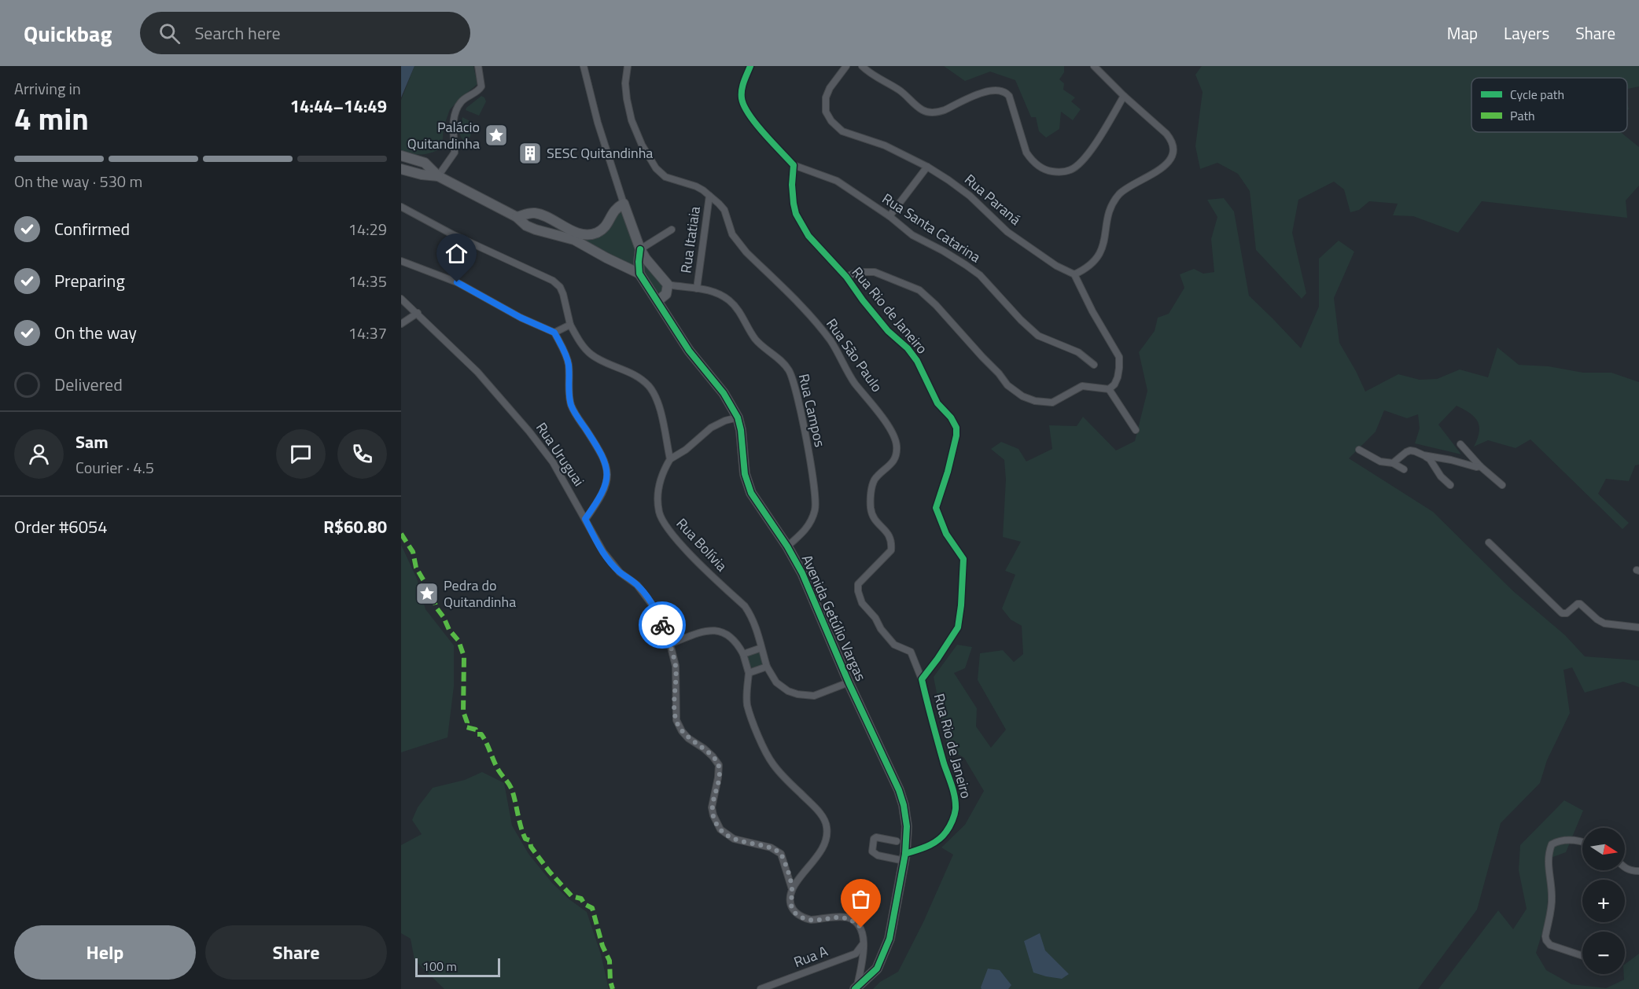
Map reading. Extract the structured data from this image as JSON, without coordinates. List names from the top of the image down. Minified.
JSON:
{"streets":{"street":["Rua Paraná","Rua Santa Catarina","Rua Itatiaia","Rua Rio de Janeiro","Rua São Paulo","Rua Campos","Rua Uruguai","Rua Bolívia","Avenida Getúlio Vargas","Rua A"]},"crossings":[["Rua Santa Catarina","Rua Rio de Janeiro"],["Rua Itatiaia","Rua São Paulo"],["Rua Itatiaia","Rua Campos"],["Rua Rio de Janeiro","Rua São Paulo"],["Rua Rio de Janeiro","Avenida Getúlio Vargas"],["Rua Campos","Avenida Getúlio Vargas"],["Rua Bolívia","Avenida Getúlio Vargas"]],"places":{"place":["Palácio Quitandinha","Pedra do Quitandinha"],"building":["SESC Quitandinha"]},"legend":["Cycle path","Path"],"scale_bar":"100 m","north":"right","page":{"header":"Quickbag","search":"Search here","nav":["Map","Layers","Share"],"heading":["4 min","Arriving in","14:44–14:49"],"panel":["Sam","Courier · 4.5","Order #6054","R$60.80"],"bar":"On the way · 530 m","list":[["Confirmed","14:29"],["Preparing","14:35"],["On the way","14:37"],"Delivered"],"map_buttons":["+","−"],"buttons":["Help","Share"],"scale":"100 m"}}
